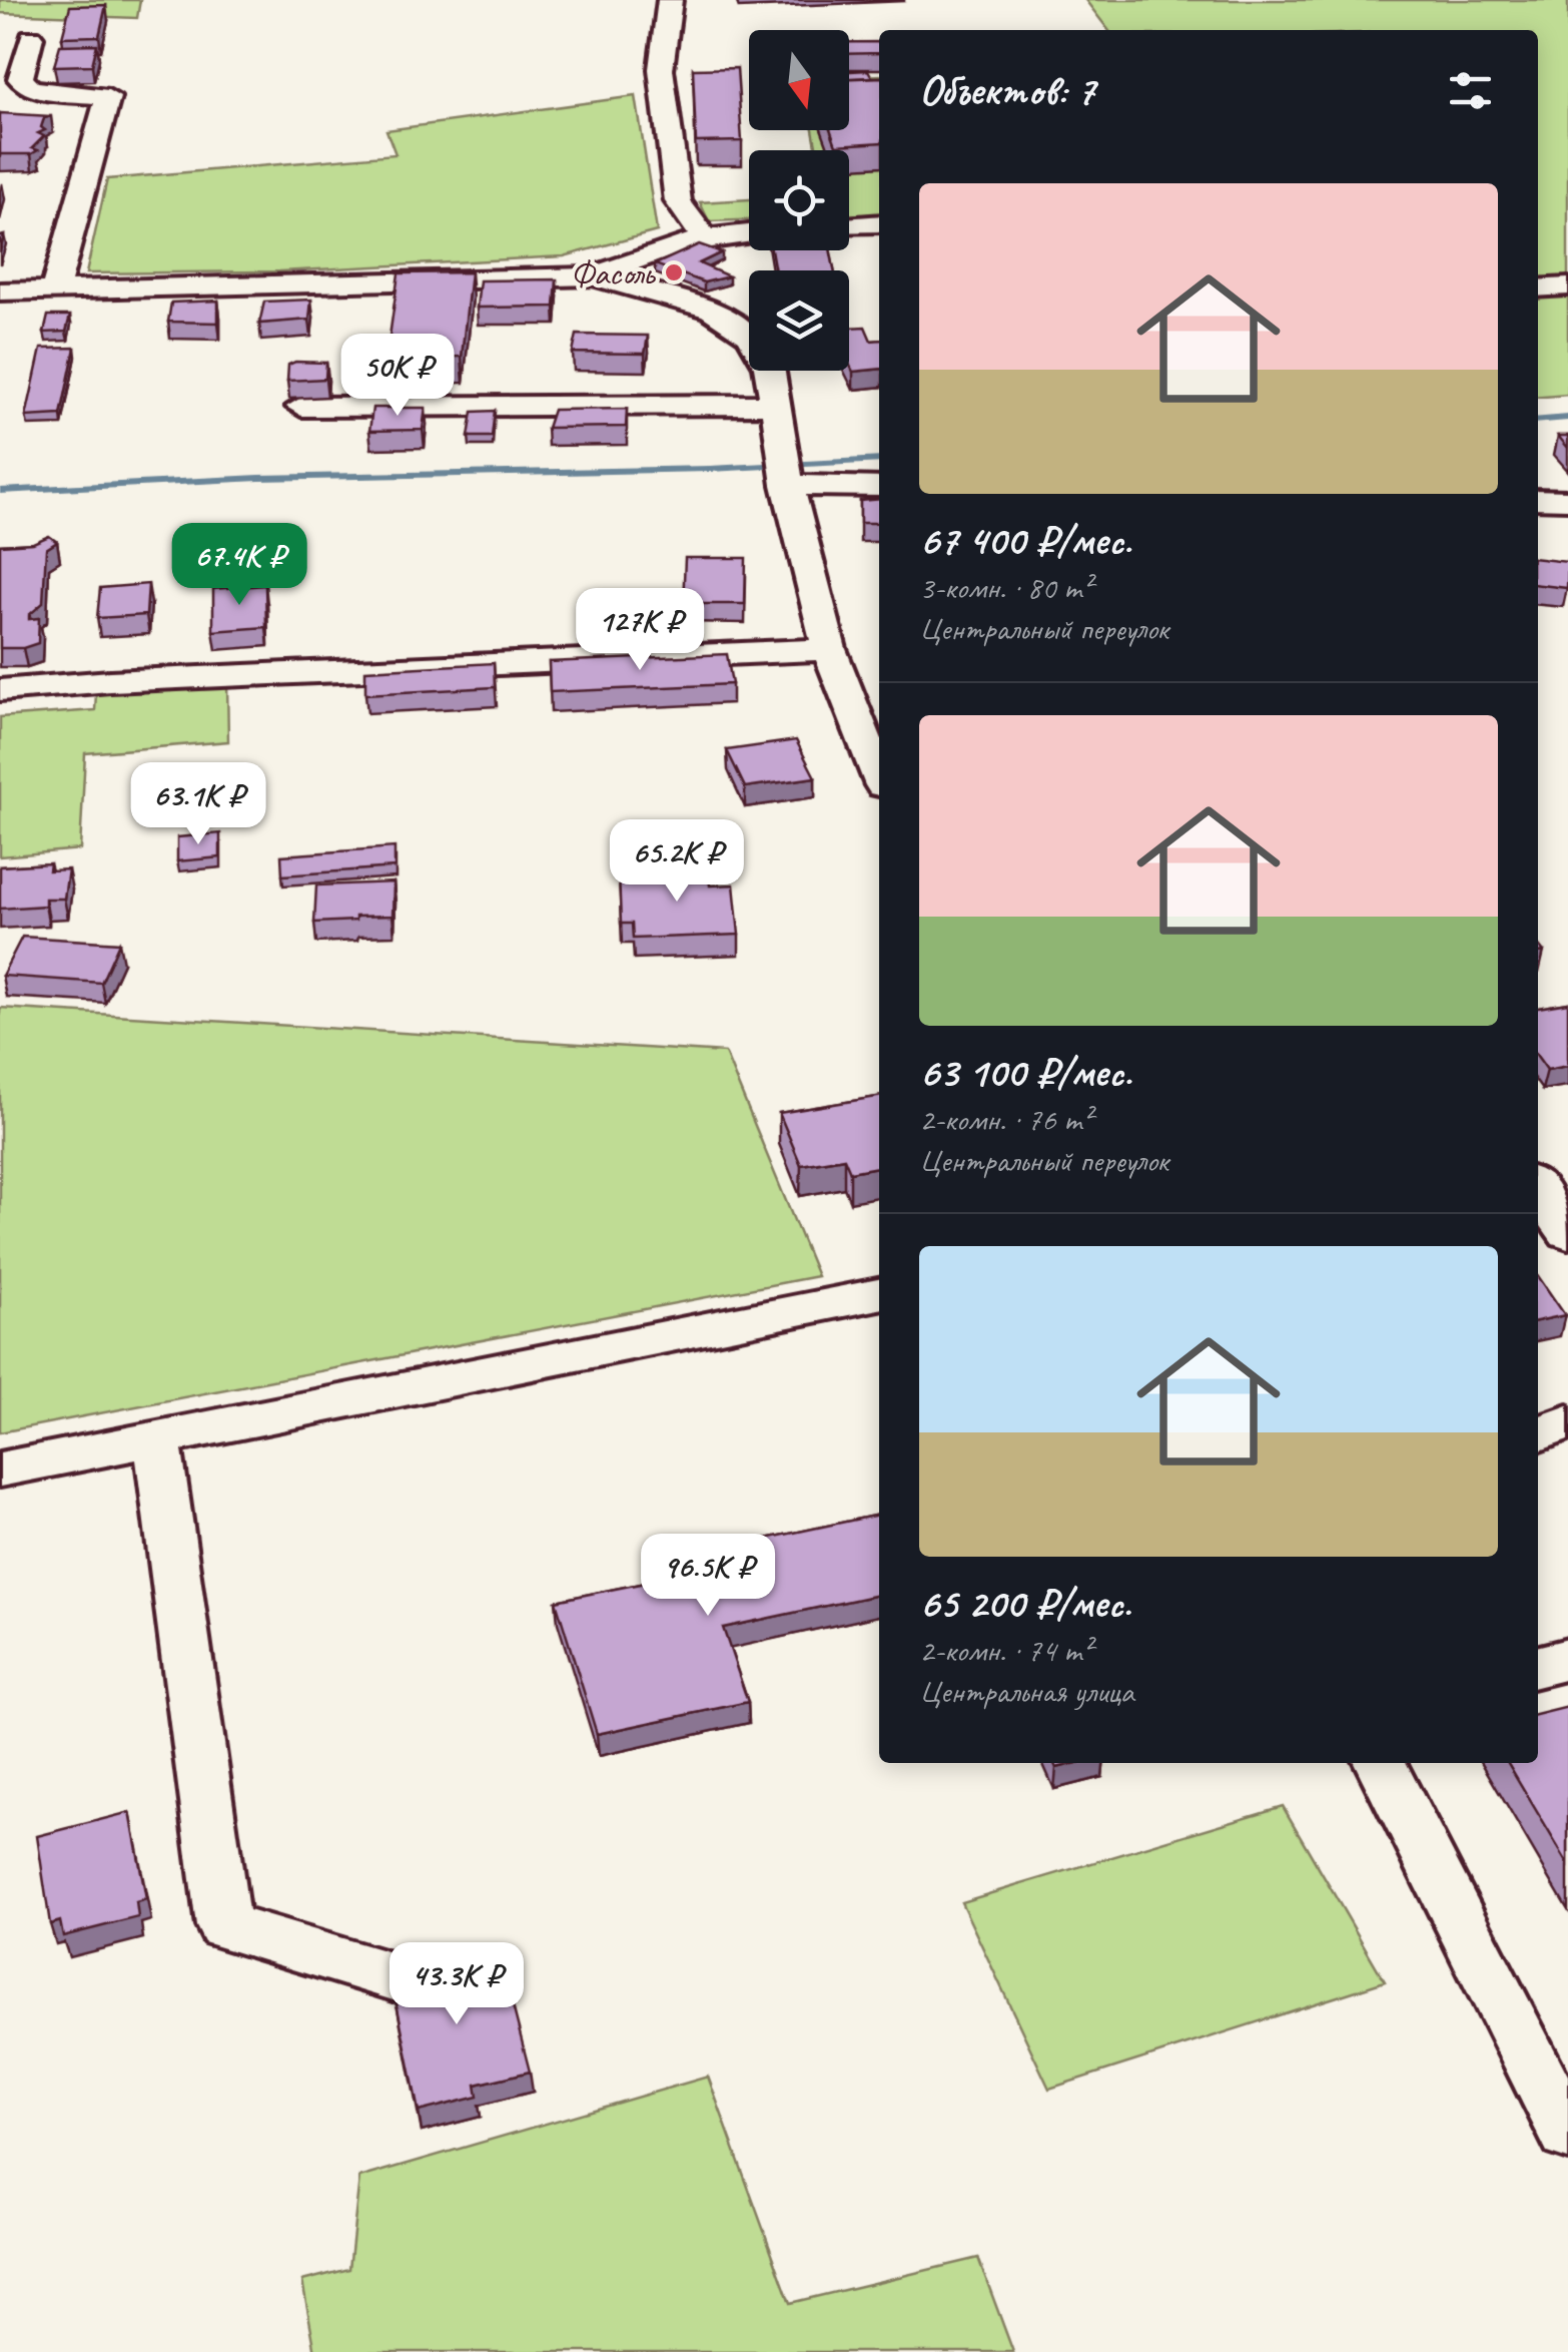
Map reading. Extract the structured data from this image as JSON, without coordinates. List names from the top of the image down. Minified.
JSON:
{"places":["Фасоль"],"north":"bottom","page":{"heading":"Объектов: 7","list":[{"name":"67 400 ₽/мес.","note":"3-комн. · 80 m² · Центральный переулок"},{"name":"63 100 ₽/мес.","note":"2-комн. · 76 m² · Центральный переулок"},{"name":"65 200 ₽/мес.","note":"2-комн. · 74 m² · Центральная улица"}],"price":["50K ₽","67.4K ₽","127K ₽","63.1K ₽","65.2K ₽","96.5K ₽","43.3K ₽"]}}
